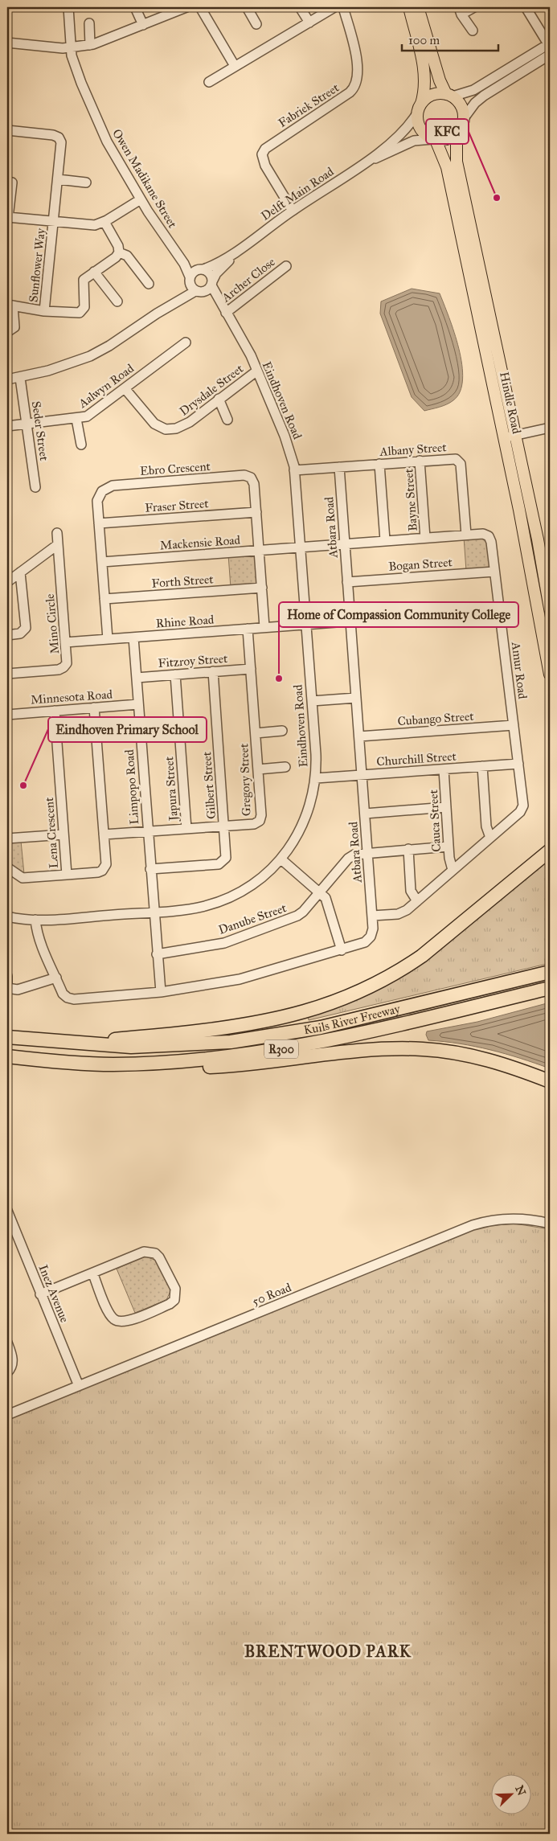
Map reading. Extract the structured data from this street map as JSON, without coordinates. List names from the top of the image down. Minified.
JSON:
{"streets":{"highway":["Kuils River Freeway","R300"],"main road":["Hindle Road"],"street":["Fabriek Street","Owen Madikane Street","Delft Main Road","Sunflower Way","Archer Close","Aalwyn Road","Drysdale Street","Eindhoven Road","Seder Street","Albany Street","Ebro Crescent","Bayne Street","Fraser Street","Atbara Road","Mackensie Road","Bogan Street","Forth Street","Rhine Road","Mino Circle","Fitzroy Street","Amur Road","Minnesota Road","Cubango Street","Churchill Street","Gregory Street","Gilbert Street","Limpopo Road","Japura Street","Cauca Street","Lena Crescent","Danube Street","Inez Avenue","50 Road"]},"crossings":[["Fabriek Street","Delft Main Road"],["Owen Madikane Street","Delft Main Road"],["Owen Madikane Street","Eindhoven Road"],["Delft Main Road","Eindhoven Road"],["Delft Main Road","Hindle Road"],["Archer Close","Eindhoven Road"],["Aalwyn Road","Drysdale Street"],["Aalwyn Road","Seder Street"],["Drysdale Street","Eindhoven Road"],["Eindhoven Road","Albany Street"],["Eindhoven Road","Atbara Road"],["Eindhoven Road","Mackensie Road"],["Eindhoven Road","Rhine Road"],["Eindhoven Road","Amur Road"],["Eindhoven Road","Churchill Street"],["Eindhoven Road","Limpopo Road"],["Albany Street","Bayne Street"],["Albany Street","Atbara Road"],["Albany Street","Amur Road"],["Ebro Crescent","Fraser Street"],["Ebro Crescent","Mackensie Road"],["Ebro Crescent","Forth Street"],["Ebro Crescent","Rhine Road"],["Bayne Street","Amur Road"],["Atbara Road","Bogan Street"],["Atbara Road","Rhine Road"],["Atbara Road","Amur Road"],["Atbara Road","Cubango Street"],["Atbara Road","Churchill Street"],["Atbara Road","Danube Street"],["Mackensie Road","Amur Road"],["Bogan Street","Amur Road"],["Rhine Road","Mino Circle"],["Rhine Road","Amur Road"],["Rhine Road","Gregory Street"],["Rhine Road","Limpopo Road"],["Fitzroy Street","Gregory Street"],["Fitzroy Street","Gilbert Street"],["Fitzroy Street","Limpopo Road"],["Fitzroy Street","Japura Street"],["Amur Road","Cubango Street"],["Amur Road","Churchill Street"],["Amur Road","Cauca Street"],["Minnesota Road","Limpopo Road"],["Minnesota Road","Lena Crescent"],["Churchill Street","Cauca Street"],["Gregory Street","Gilbert Street"],["Gregory Street","Limpopo Road"],["Gregory Street","Japura Street"],["Gregory Street","Lena Crescent"],["Gilbert Street","Limpopo Road"],["Cauca Street","Danube Street"],["Inez Avenue","50 Road"]],"districts":["BRENTWOOD PARK"],"places":["KFC","Home of Compassion Community College","Eindhoven Primary School"],"scale_bar":"100 m","north":"top right"}
